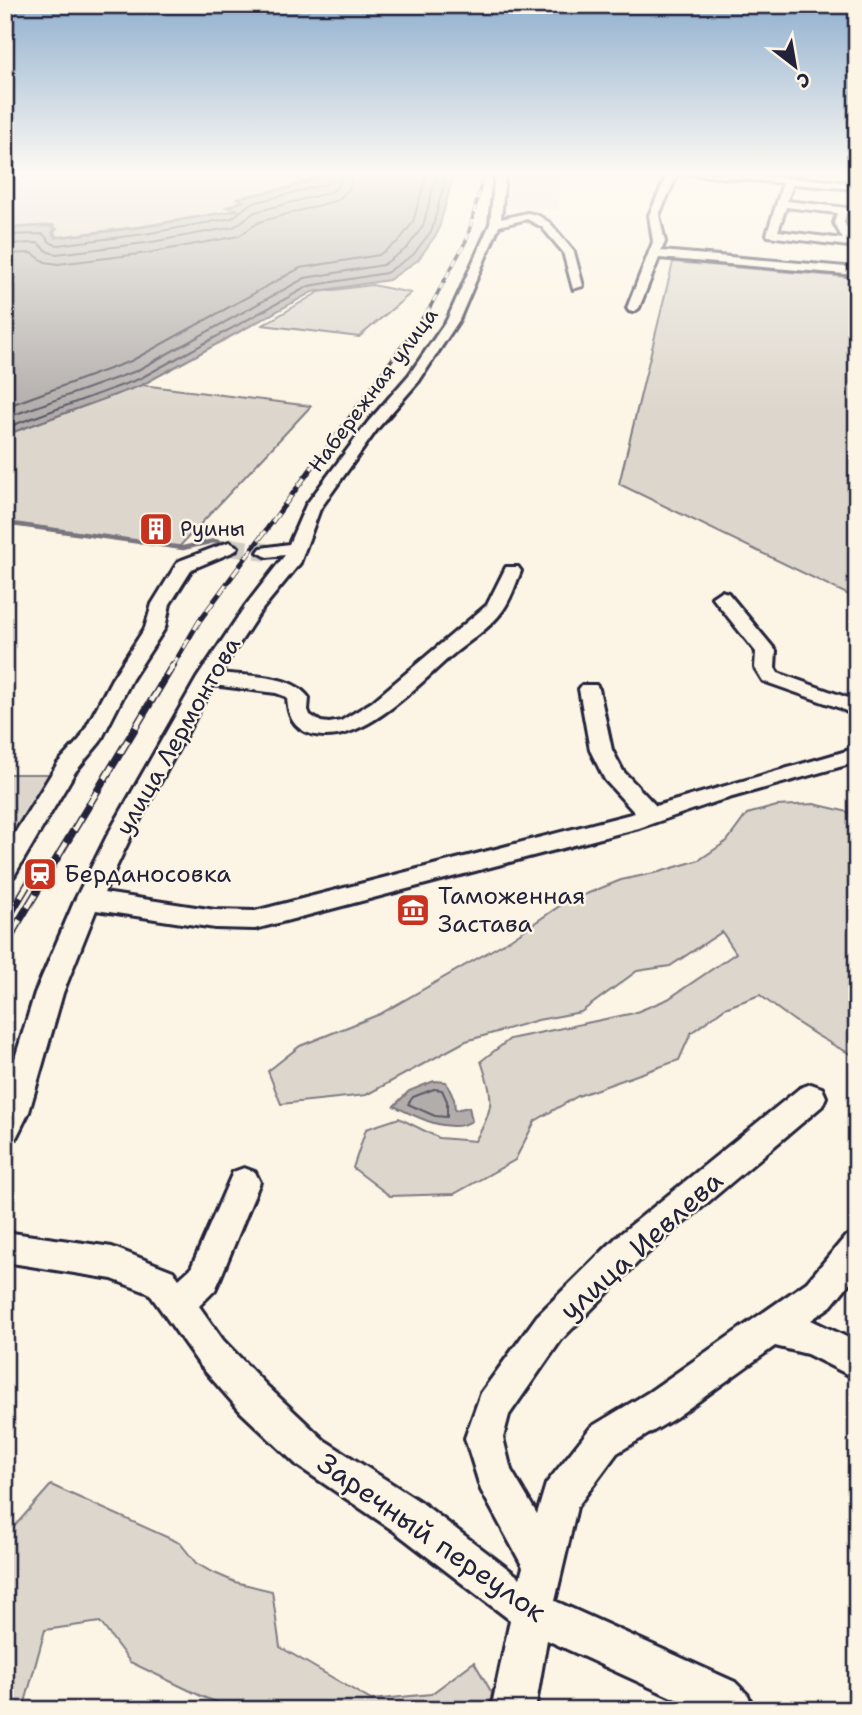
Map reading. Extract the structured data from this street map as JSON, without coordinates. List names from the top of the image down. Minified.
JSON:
{"streets":{"street":["Набережная улица","улица Лермонтова","улица Иевлева","Заречный переулок"]},"crossings":[["Набережная улица","улица Лермонтова"]],"places":{"building":["Руины"],"station":["Берданосовка"],"museum":["Таможенная Застава"]},"north":"bottom right"}
